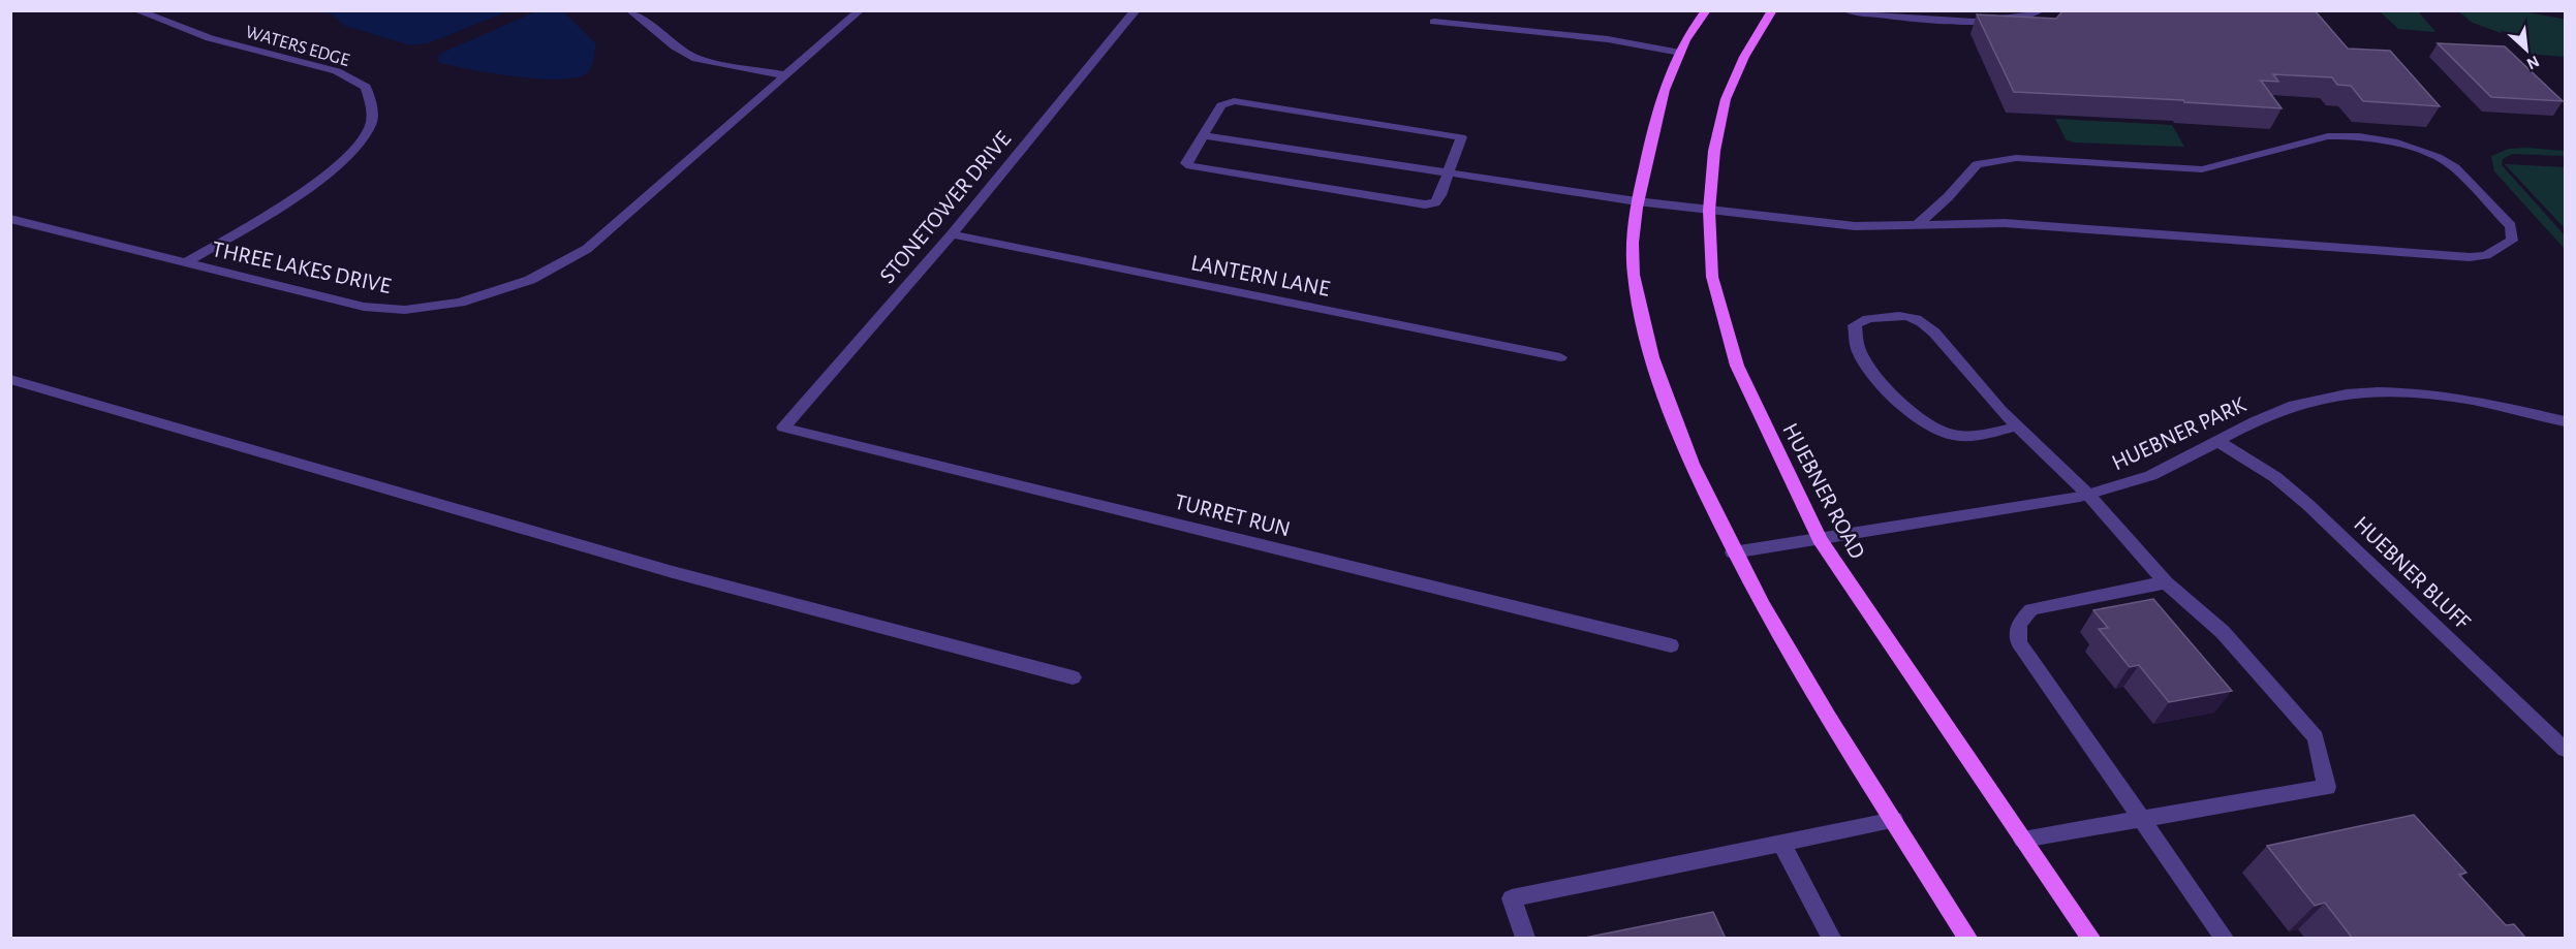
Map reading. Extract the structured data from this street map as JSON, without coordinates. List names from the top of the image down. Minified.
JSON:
{"streets":{"main road":["HUEBNER ROAD"],"street":["WATERS EDGE","STONETOWER DRIVE","THREE LAKES DRIVE","LANTERN LANE","HUEBNER PARK","TURRET RUN","HUEBNER BLUFF"]},"crossings":[["WATERS EDGE","THREE LAKES DRIVE"],["STONETOWER DRIVE","LANTERN LANE"],["STONETOWER DRIVE","TURRET RUN"],["HUEBNER PARK","HUEBNER ROAD"],["HUEBNER PARK","HUEBNER BLUFF"]],"north":"bottom right"}
